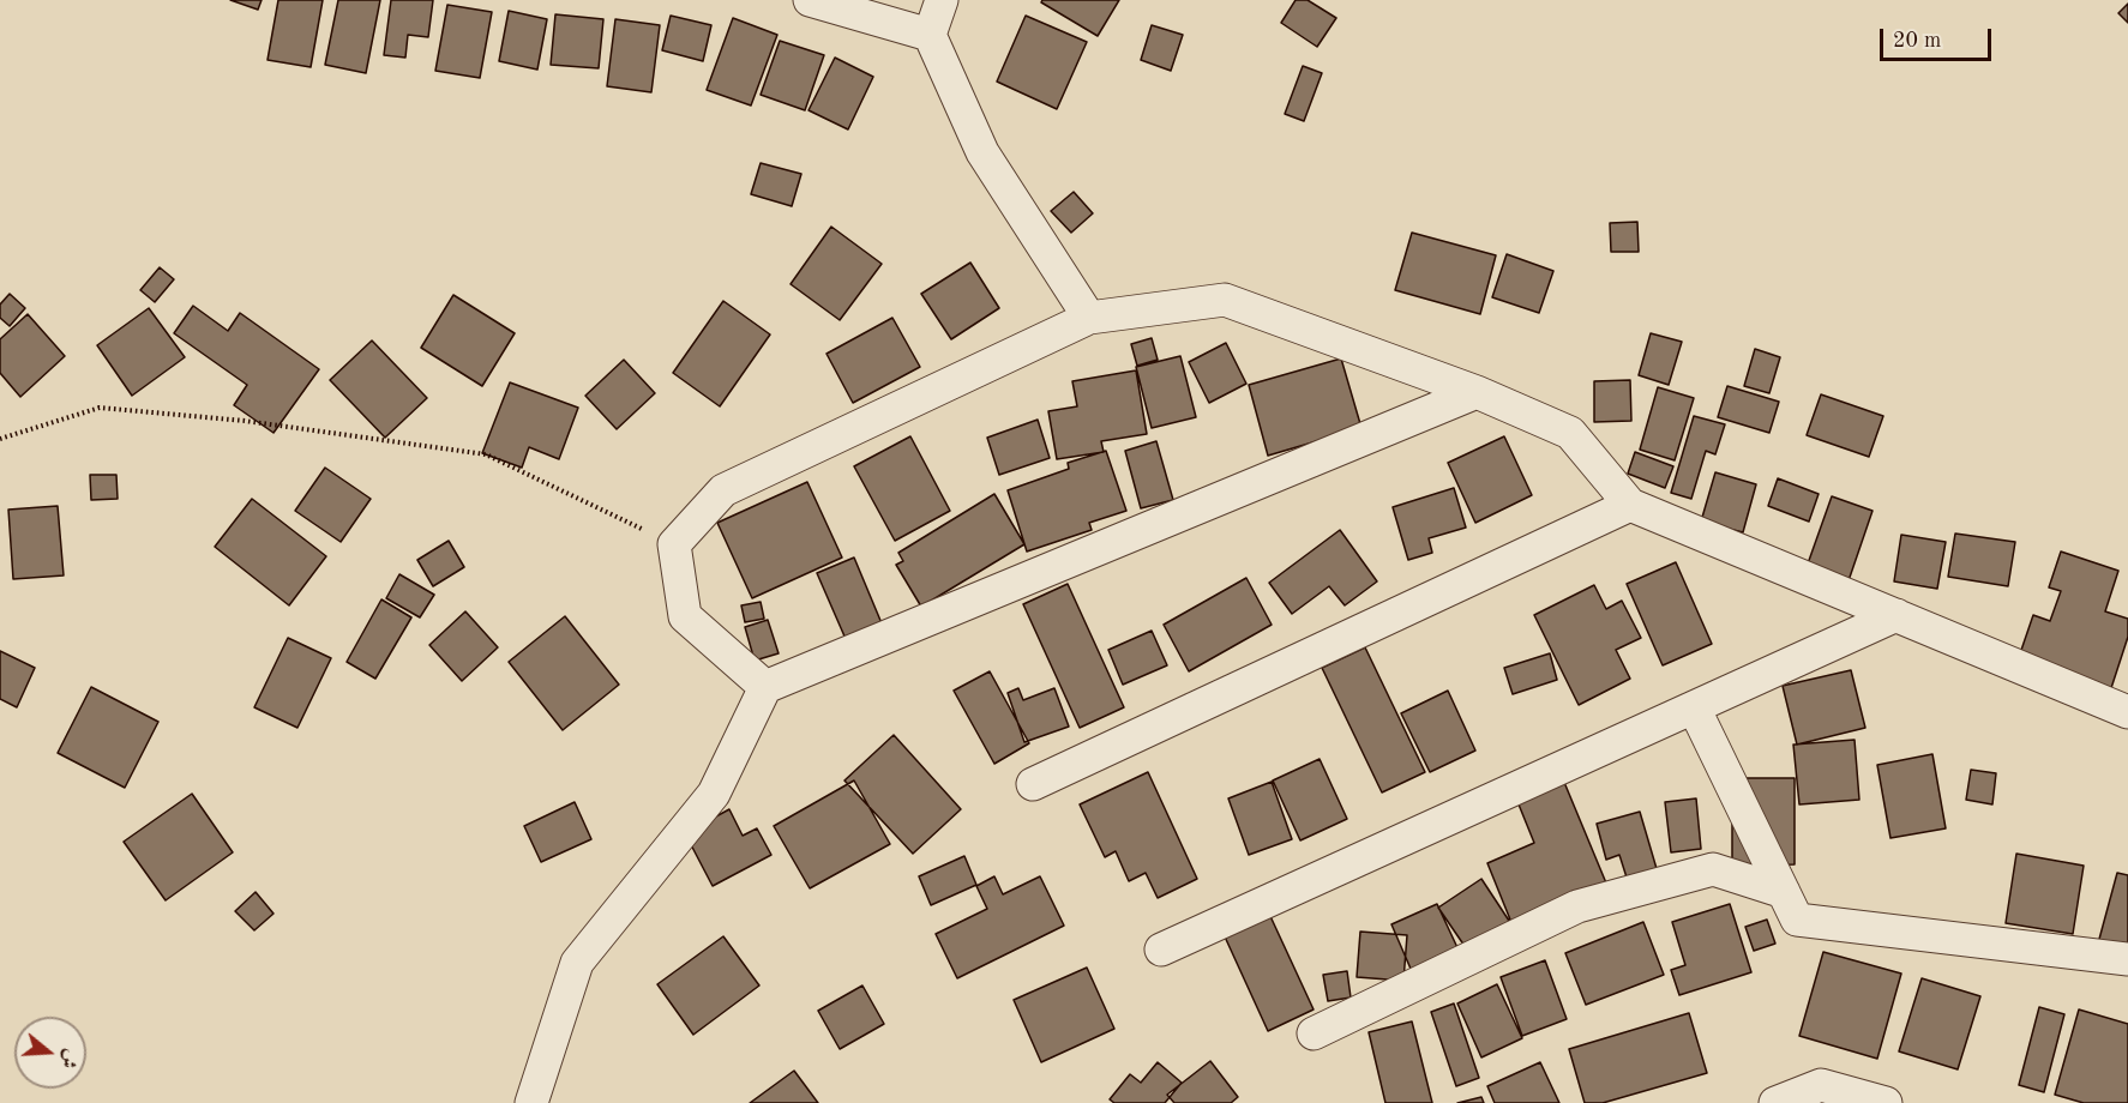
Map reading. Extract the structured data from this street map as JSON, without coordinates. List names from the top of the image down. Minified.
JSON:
{"scale_bar":"20 m","north":"right"}
